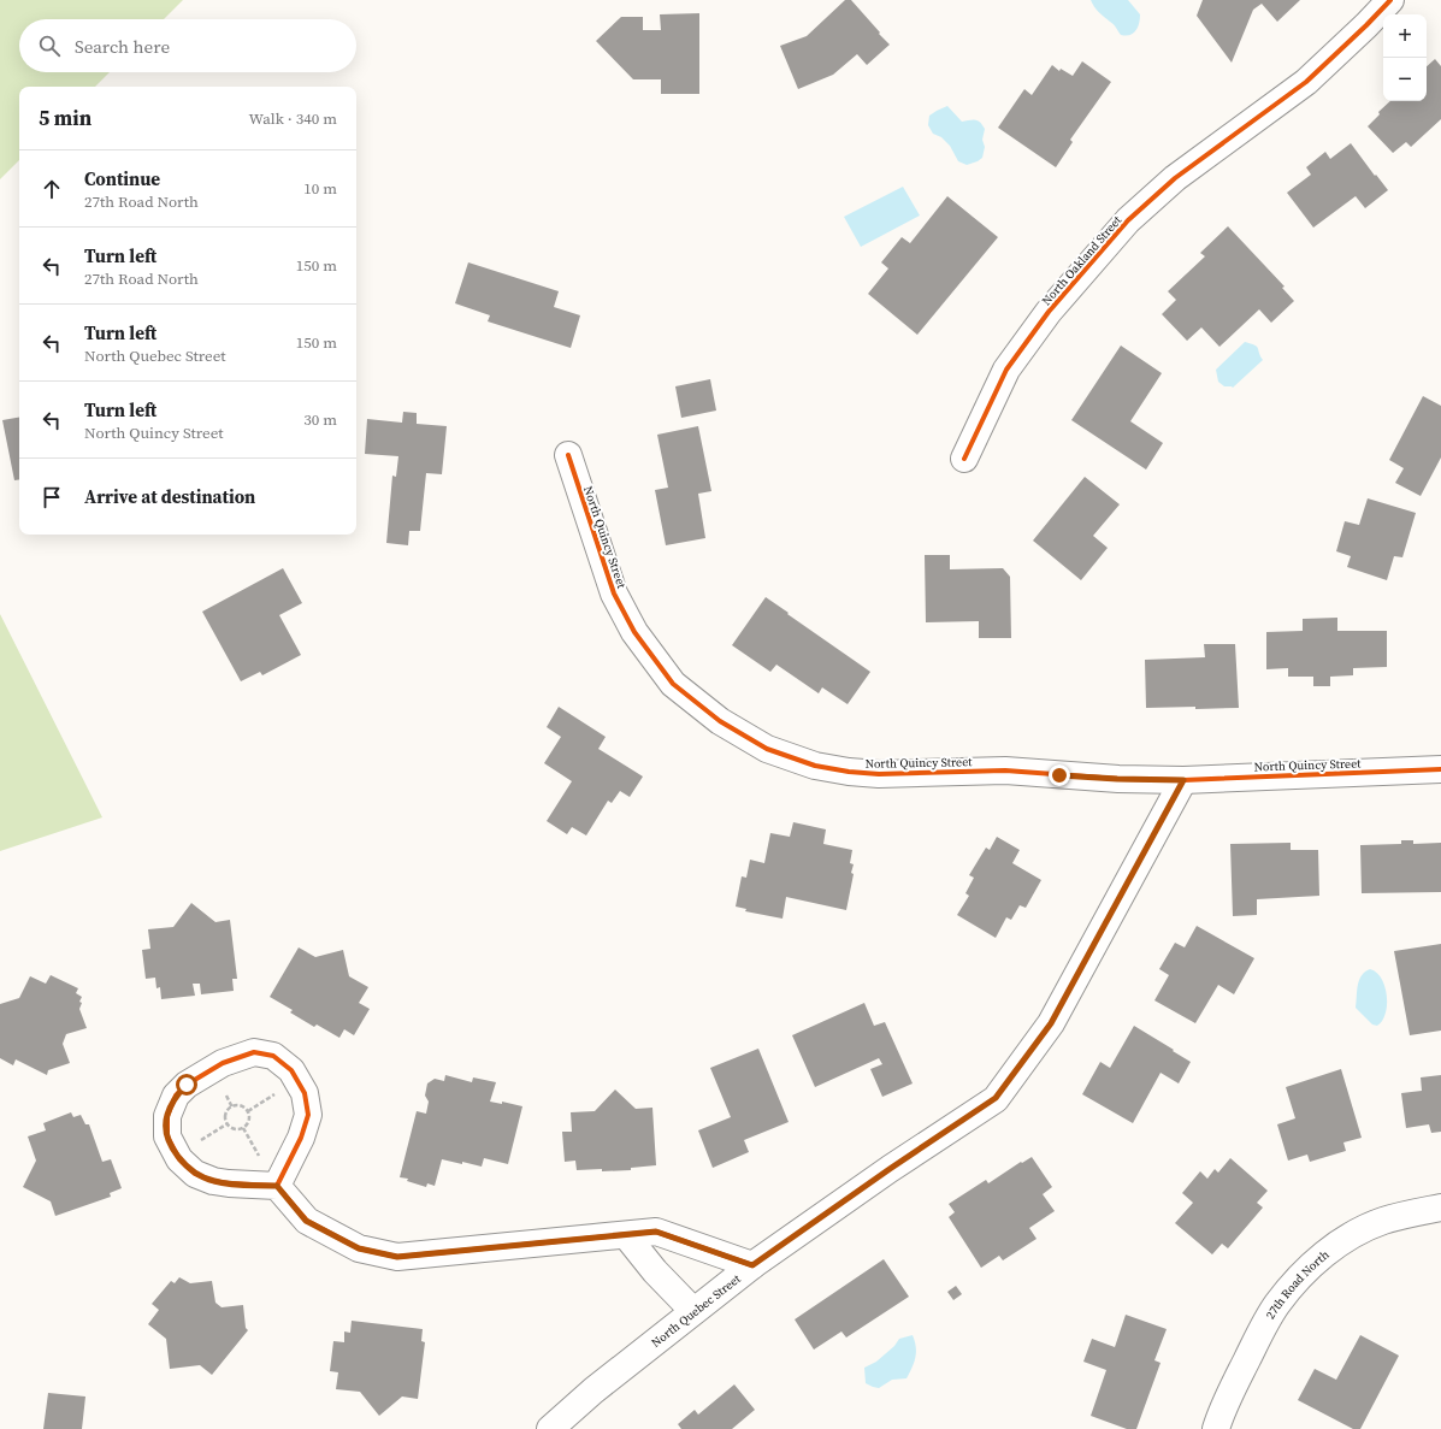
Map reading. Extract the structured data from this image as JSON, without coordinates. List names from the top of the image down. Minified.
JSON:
{"streets":{"street":["North Oakland Street","North Quincy Street","27th Road North","North Quebec Street"]},"crossings":[["North Quincy Street","North Quebec Street"]],"page":{"map_buttons":["+","−"],"search":"Search here","heading":["5 min","Walk · 340 m"],"list":[["Continue","27th Road North","10 m"],["Turn left","27th Road North","150 m"],["Turn left","North Quebec Street","150 m"],["Turn left","North Quincy Street","30 m"],"Arrive at destination"]}}
